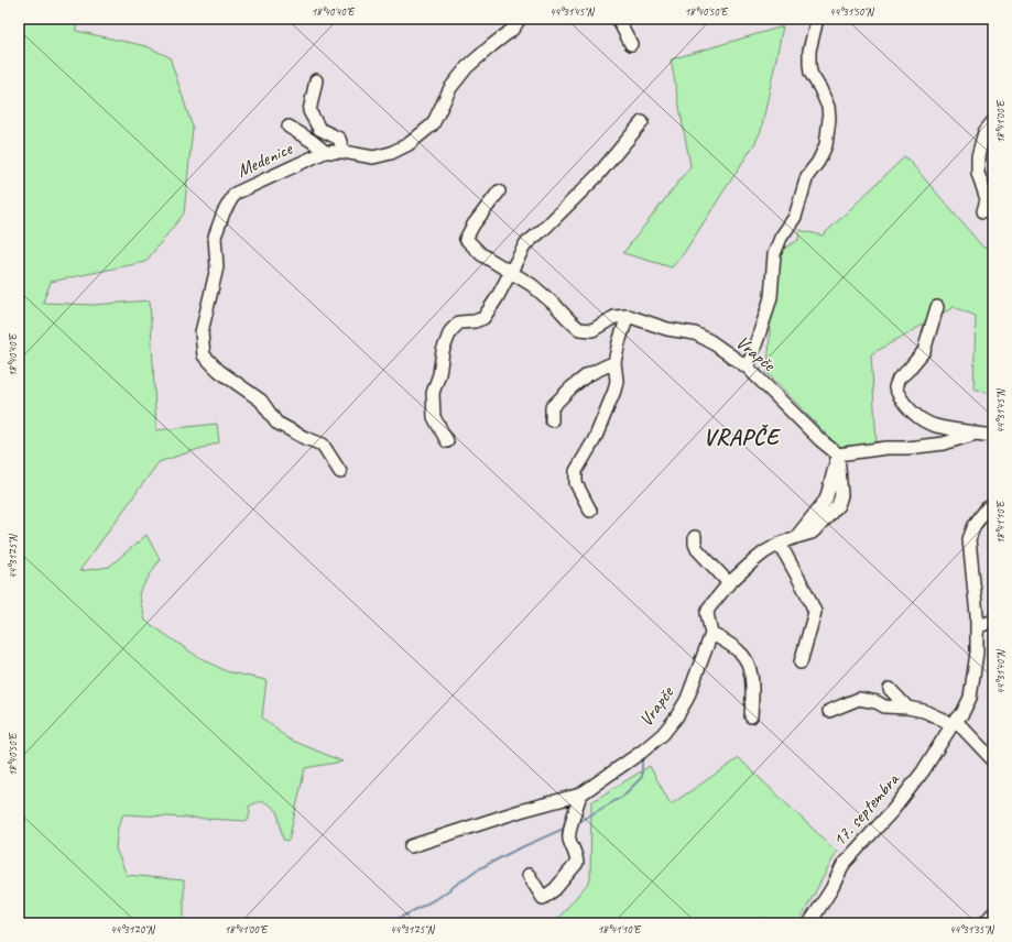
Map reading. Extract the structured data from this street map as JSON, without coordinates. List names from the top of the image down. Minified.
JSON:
{"streets":{"street":["Medenice","Vrapče","17. septembra"]},"districts":["VRAPČE"],"coordinates":["18°40'40\"E","44°31'45\"N","18°40'50\"E","44°31'50\"N","18°41'00\"E","18°41'10\"E","44°31'25\"N","44°31'40\"N","44°31'20\"N","44°31'35\"N"]}
